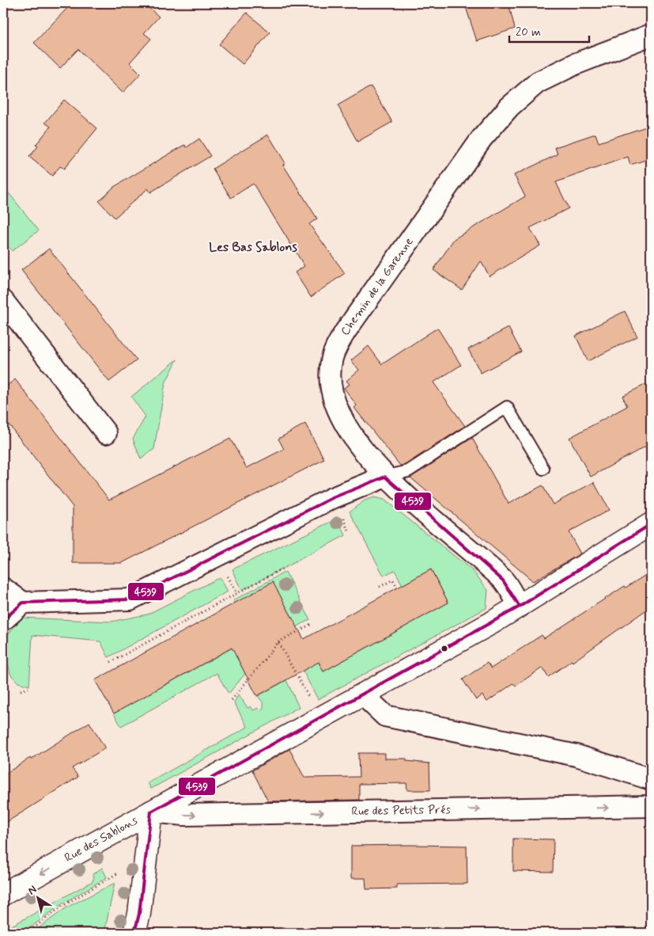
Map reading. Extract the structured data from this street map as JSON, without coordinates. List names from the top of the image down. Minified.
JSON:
{"streets":{"street":["Chemin de la Garenne","Rue des Petits Prés","Rue des Sablons"]},"crossings":[["Chemin de la Garenne","Rue des Sablons"],["Rue des Petits Prés","Rue des Sablons"]],"districts":["Les Bas Sablons"],"lines":["transit line 4539"],"scale_bar":"20 m","north":"top left"}
